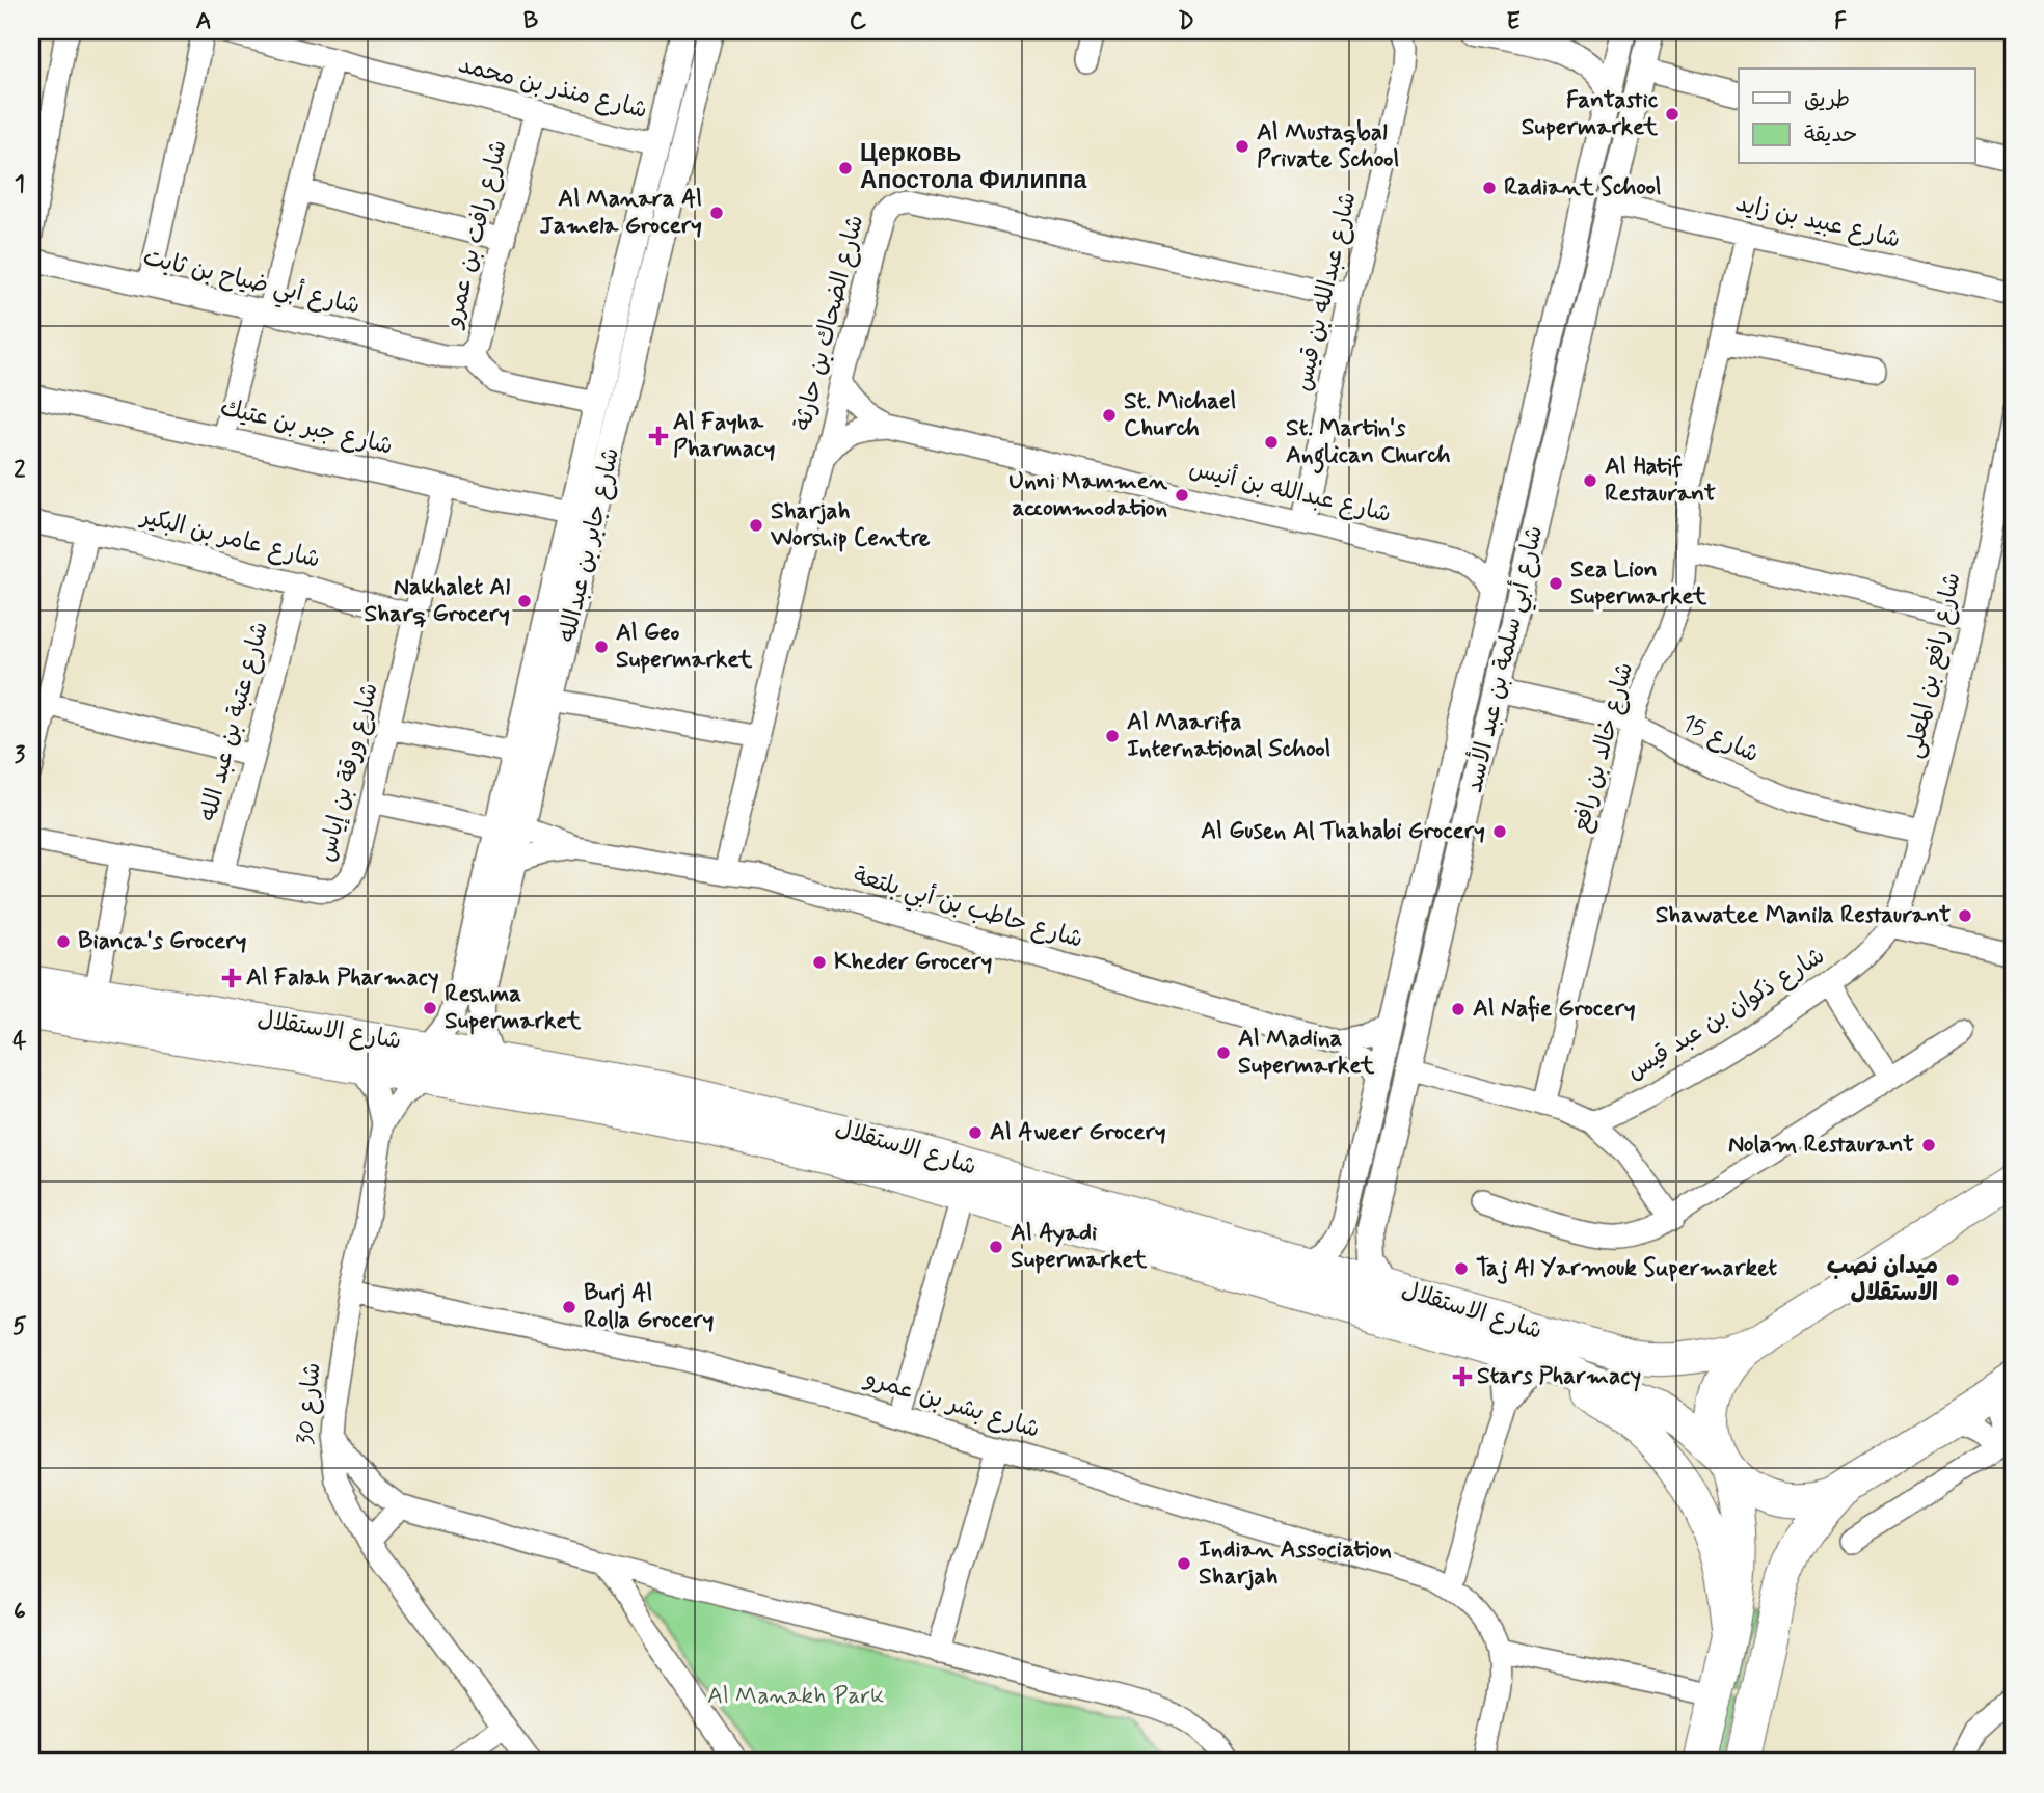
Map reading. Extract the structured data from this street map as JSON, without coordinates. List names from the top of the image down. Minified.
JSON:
{"streets":{"main road":["شارع الاستقلال"],"street":["شارع منذر بن محمد","شارع عبيد بن زايد","شارع رافت بن عمرو","شارع أبي ضياح بن ثابت","شارع عبدالله بن قيس","شارع الضحاك بن حارثة","شارع جبر بن عتيك","شارع عبدالله بن أنيس","شارع عامر بن البكير","شارع جابر بن عبدالله","شارع أبي سلمة بن عبد الأسد","شارع رافع بن المعلى","شارع عتبة بن عبد الله","شارع 15","شارع خالد بن رافع","شارع ورقة بن إياس","شارع حاطب بن أبي بلتعة","شارع ذكوان بن عبد قيس","شارع 30","شارع بشر بن عمرو"]},"crossings":[["شارع منذر بن محمد","شارع رافت بن عمرو"],["شارع منذر بن محمد","شارع جابر بن عبدالله"],["شارع عبيد بن زايد","شارع أبي سلمة بن عبد الأسد"],["شارع عبيد بن زايد","شارع خالد بن رافع"],["شارع رافت بن عمرو","شارع أبي ضياح بن ثابت"],["شارع عبدالله بن قيس","شارع الضحاك بن حارثة"],["شارع عبدالله بن قيس","شارع عبدالله بن أنيس"],["شارع الضحاك بن حارثة","شارع عبدالله بن أنيس"],["شارع الضحاك بن حارثة","شارع حاطب بن أبي بلتعة"],["شارع جبر بن عتيك","شارع جابر بن عبدالله"],["شارع جبر بن عتيك","شارع ورقة بن إياس"],["شارع عبدالله بن أنيس","شارع أبي سلمة بن عبد الأسد"],["شارع عامر بن البكير","شارع عتبة بن عبد الله"],["شارع عامر بن البكير","شارع ورقة بن إياس"],["شارع جابر بن عبدالله","شارع حاطب بن أبي بلتعة"],["شارع جابر بن عبدالله","شارع الاستقلال"],["شارع جابر بن عبدالله","شارع 30"],["شارع أبي سلمة بن عبد الأسد","شارع 15"],["شارع أبي سلمة بن عبد الأسد","شارع حاطب بن أبي بلتعة"],["شارع أبي سلمة بن عبد الأسد","شارع الاستقلال"],["شارع رافع بن المعلى","شارع 15"],["شارع رافع بن المعلى","شارع ذكوان بن عبد قيس"],["شارع عتبة بن عبد الله","شارع ورقة بن إياس"],["شارع 15","شارع خالد بن رافع"],["شارع الاستقلال","شارع 30"],["شارع 30","شارع بشر بن عمرو"]],"parks":["Al Manakh Park"],"places":{"other":["Fantastic Supermarket","Al Mustaqbal Private School","Церковь Апостола Филиппа","Radiant School","Al Manara Al Jamela Grocery","St. Michael Church","St. Martin's Anglican Church","Al Hatif Restaurant","Unni Mammen accommodation","Sharjah Worship Centre","Sea Lion Supermarket","Nakhalet Al Sharq Grocery","Al Geo Supermarket","Al Maarifa International School","Al Gusen Al Thahabi Grocery","Shawatee Manila Restaurant","Bianca's Grocery","Kheder Grocery","Reshma Supermarket","Al Nafie Grocery","Al Madina Supermarket","Al Aweer Grocery","Nolam Restaurant","Al Ayadi Supermarket","Taj Al Yarmouk Supermarket","ميدان نصب الاستقلال","Burj Al Rolla Grocery","Indian Association Sharjah"],"health":["Al Fayha Pharmacy","Al Falah Pharmacy","Stars Pharmacy"]},"legend":["طريق","حديقة"],"grid":{"columns":["A","B","C","D","E","F"],"rows":["1","2","3","4","5","6"]}}
